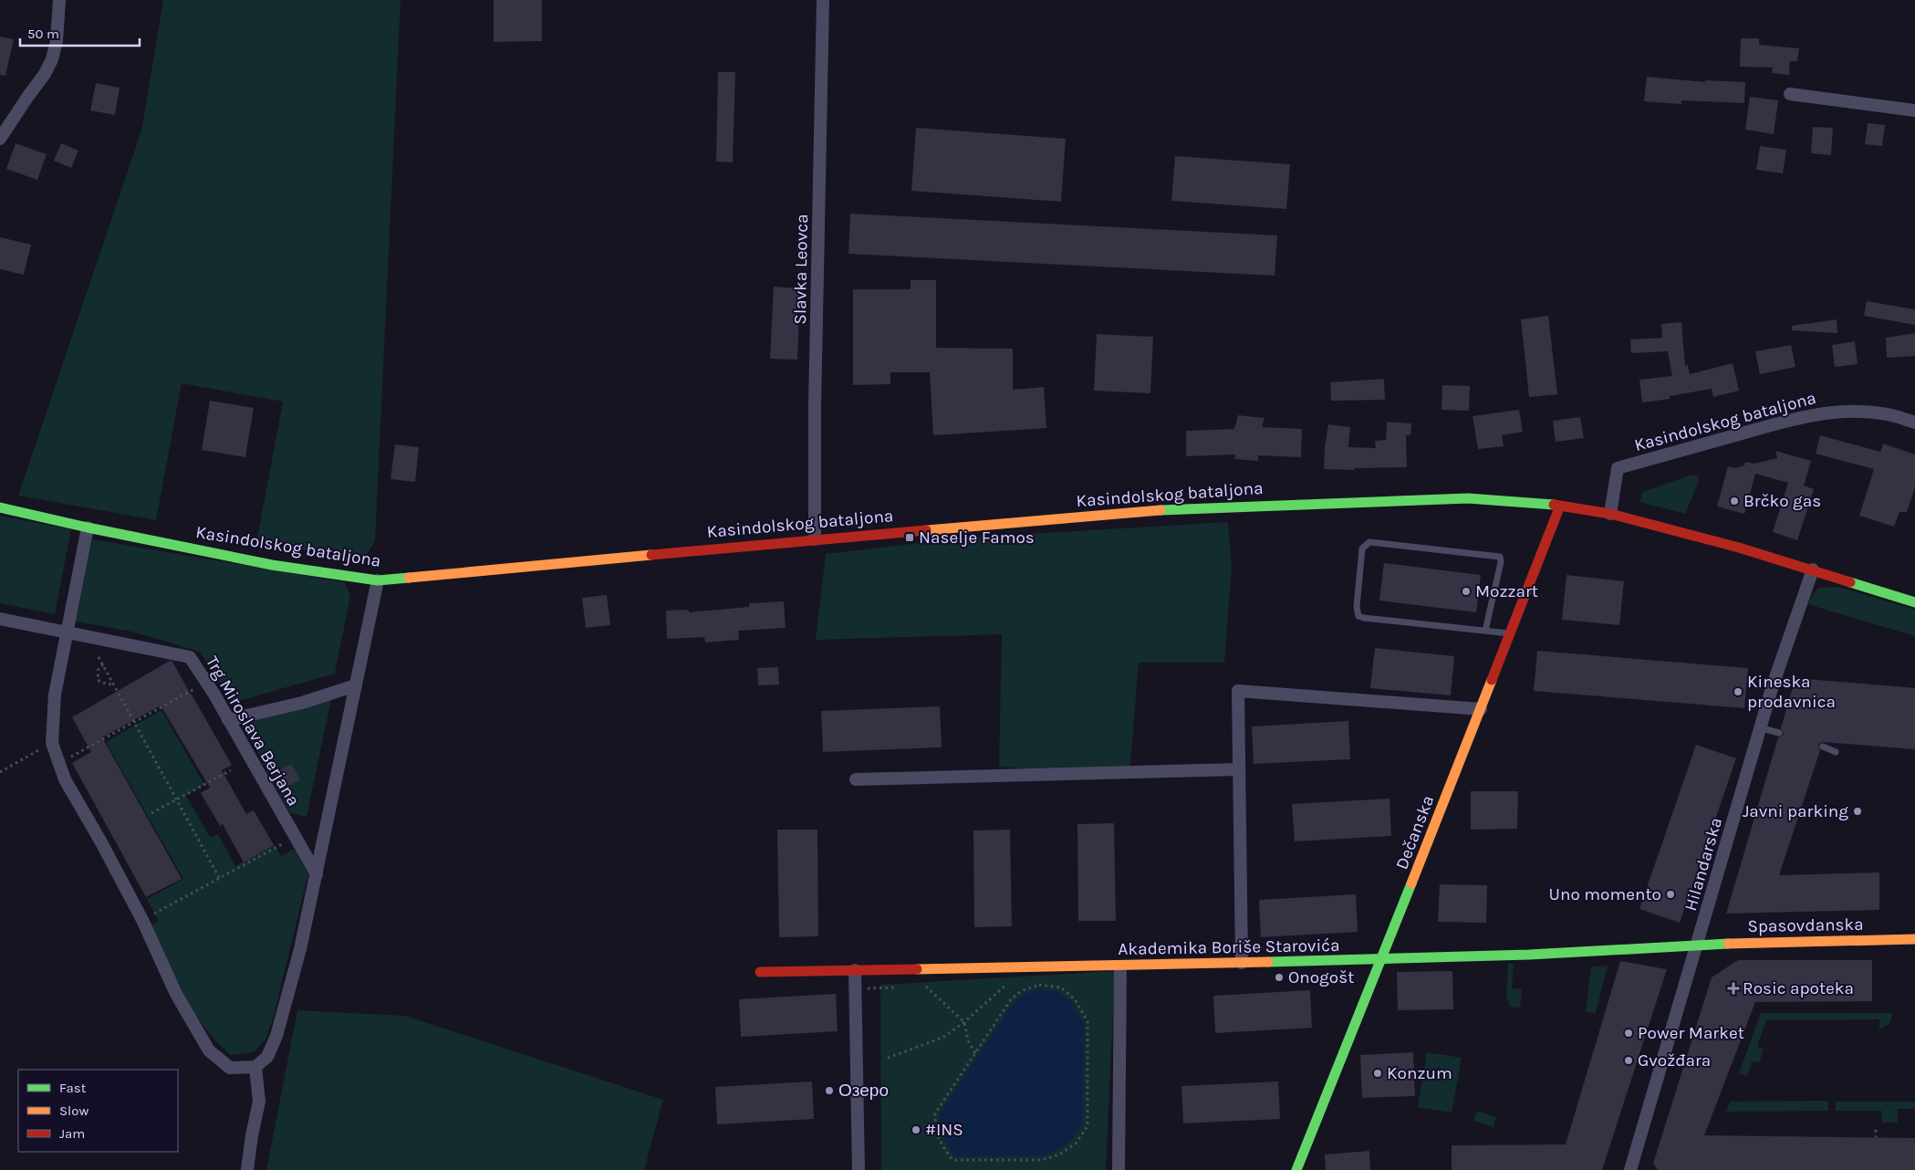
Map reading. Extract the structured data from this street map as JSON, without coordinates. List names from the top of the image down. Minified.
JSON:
{"streets":{"street":["Slavka Leovca","Kasindolskog bataljona","Trg Miroslava Berjana","Dečanska","Hilandarska","Spasovdanska","Akademika Boriše Starovića"]},"crossings":[["Slavka Leovca","Kasindolskog bataljona"],["Kasindolskog bataljona","Dečanska"],["Kasindolskog bataljona","Hilandarska"],["Dečanska","Akademika Boriše Starovića"],["Hilandarska","Spasovdanska"],["Hilandarska","Akademika Boriše Starovića"],["Spasovdanska","Akademika Boriše Starovića"]],"places":{"other":["Brčko gas","Mozzart","Kineska prodavnica","Javni parking","Uno momento","Onogošt","Power Market","Gvožđara","Konzum","Озеро","#INS"],"transit":["Naselje Famos"],"health":["Rosic apoteka"]},"legend":["Fast","Slow","Jam"],"scale_bar":"50 m"}
